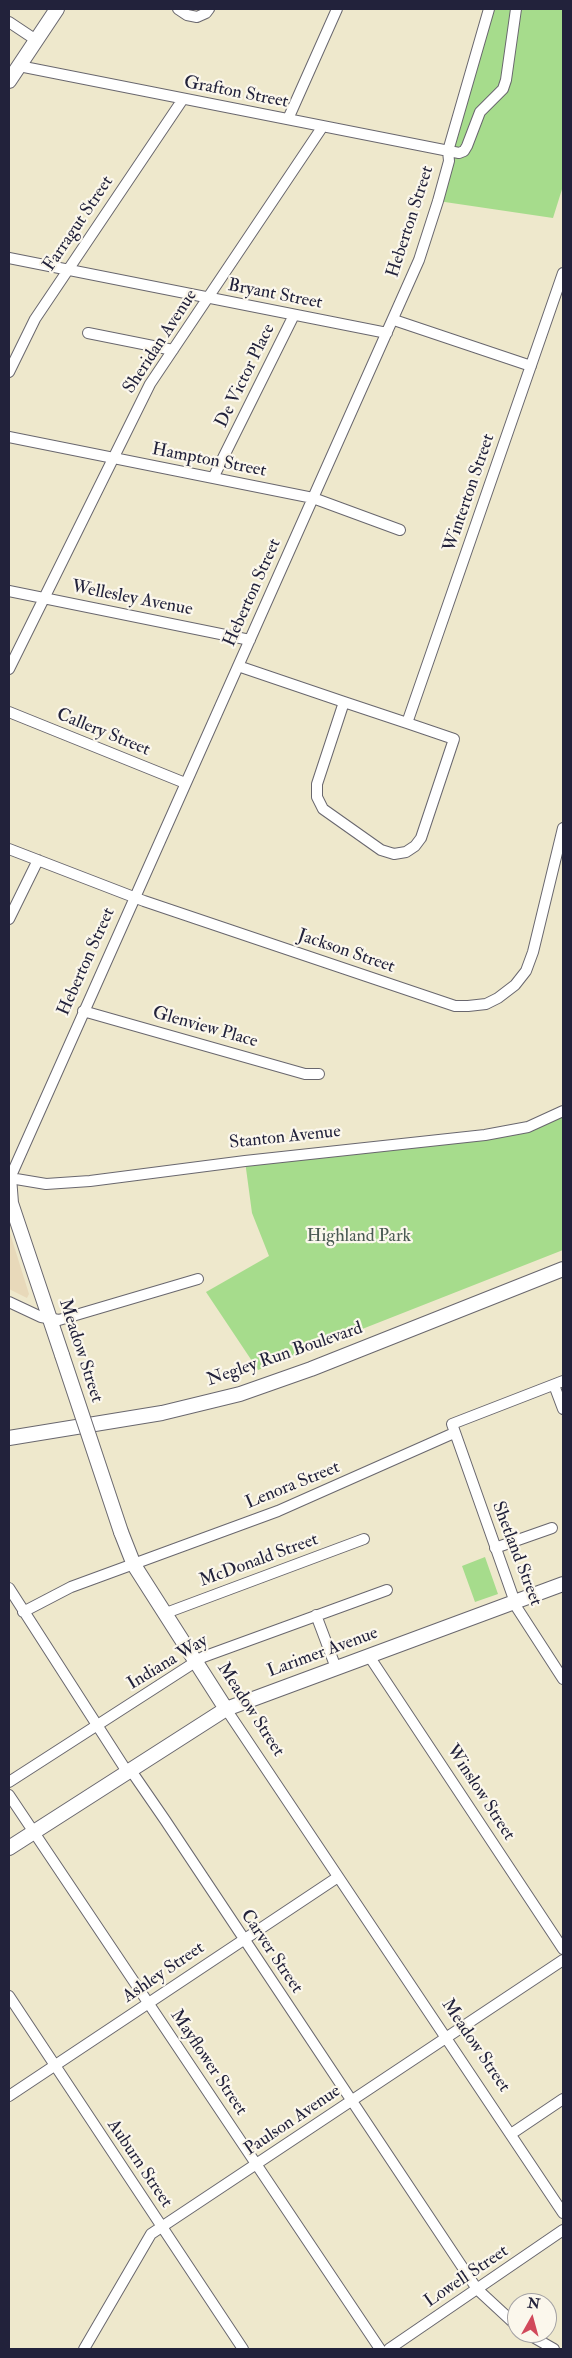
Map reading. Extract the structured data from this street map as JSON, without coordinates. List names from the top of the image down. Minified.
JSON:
{"streets":{"main road":["Meadow Street","Negley Run Boulevard","Larimer Avenue"],"street":["Grafton Street","Heberton Street","Farragut Street","Bryant Street","Sheridan Avenue","De Victor Place","Hampton Street","Winterton Street","Wellesley Avenue","Callery Street","Jackson Street","Glenview Place","Stanton Avenue","Lenora Street","Shetland Street","McDonald Street","Indiana Way","Winslow Street","Carver Street","Ashley Street","Mayflower Street","Paulson Avenue","Auburn Street","Lowell Street"]},"crossings":[["Grafton Street","Heberton Street"],["Grafton Street","Farragut Street"],["Grafton Street","Sheridan Avenue"],["Heberton Street","Bryant Street"],["Heberton Street","Hampton Street"],["Heberton Street","Wellesley Avenue"],["Heberton Street","Callery Street"],["Heberton Street","Jackson Street"],["Heberton Street","Glenview Place"],["Heberton Street","Stanton Avenue"],["Heberton Street","Meadow Street"],["Farragut Street","Bryant Street"],["Bryant Street","Sheridan Avenue"],["Bryant Street","De Victor Place"],["Sheridan Avenue","Hampton Street"],["Sheridan Avenue","Wellesley Avenue"],["De Victor Place","Hampton Street"],["Stanton Avenue","Meadow Street"],["Meadow Street","Lenora Street"],["Meadow Street","McDonald Street"],["Meadow Street","Larimer Avenue"],["Meadow Street","Indiana Way"],["Meadow Street","Ashley Street"],["Meadow Street","Paulson Avenue"],["Lenora Street","Shetland Street"],["Lenora Street","Carver Street"],["Shetland Street","Larimer Avenue"],["Larimer Avenue","Winslow Street"],["Larimer Avenue","Carver Street"],["Larimer Avenue","Mayflower Street"],["Indiana Way","Carver Street"],["Carver Street","Ashley Street"],["Carver Street","Paulson Avenue"],["Carver Street","Lowell Street"],["Ashley Street","Mayflower Street"],["Ashley Street","Auburn Street"],["Mayflower Street","Paulson Avenue"],["Paulson Avenue","Auburn Street"]],"parks":["Highland Park"],"north":"top"}
